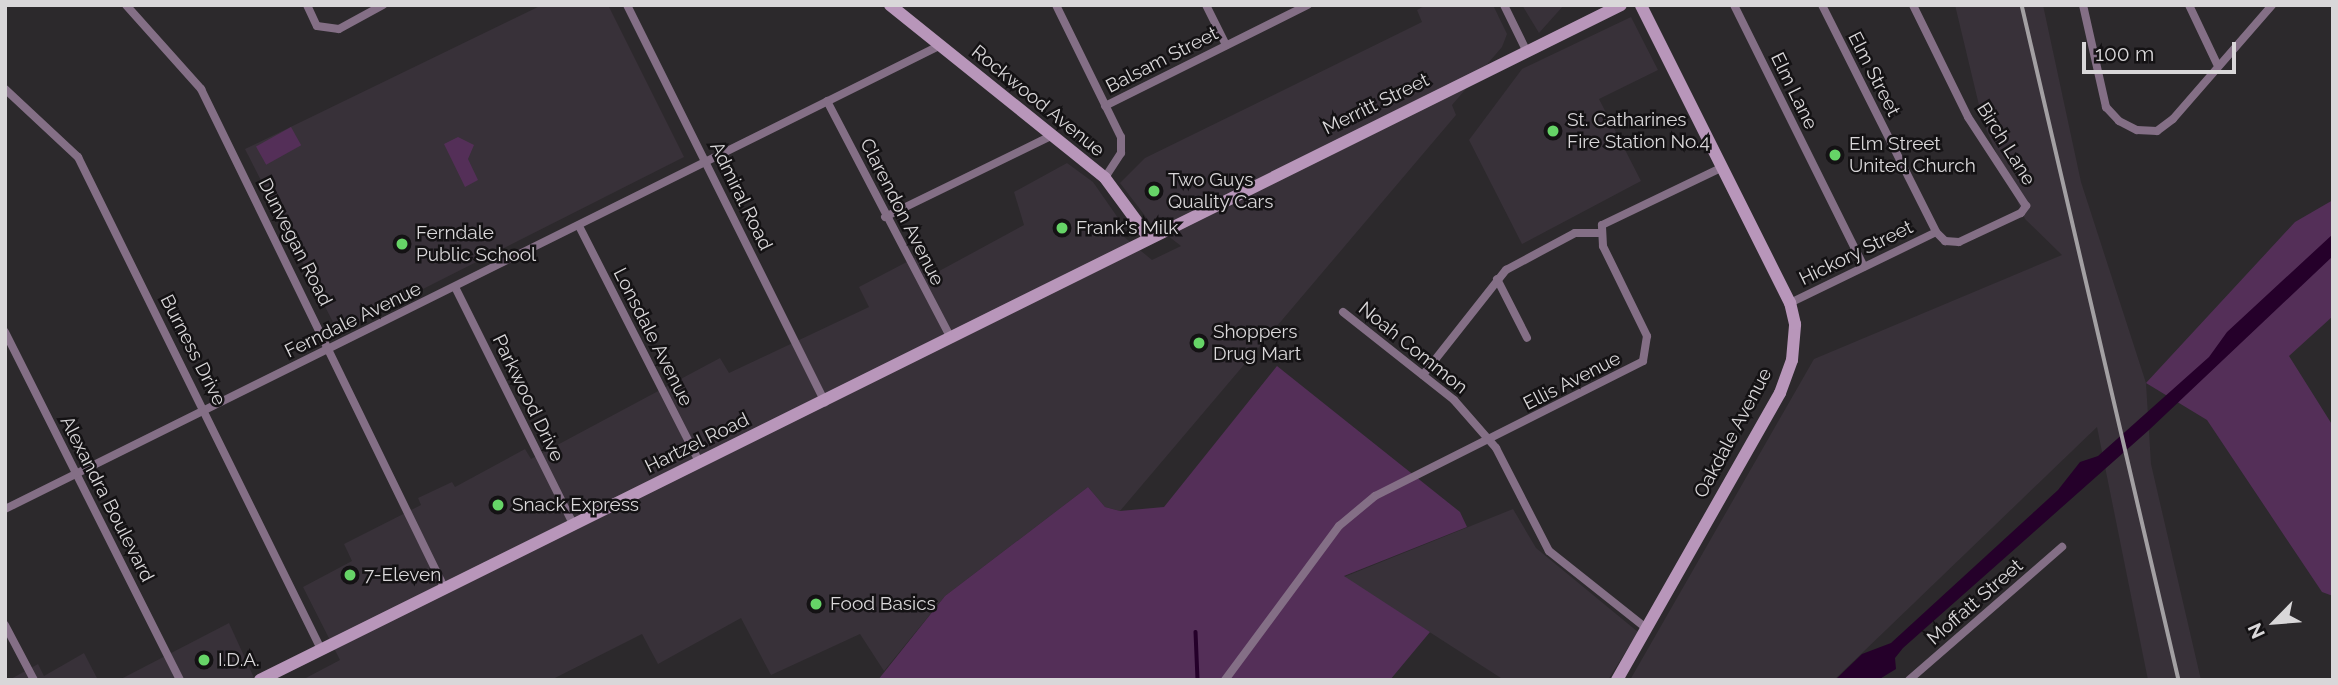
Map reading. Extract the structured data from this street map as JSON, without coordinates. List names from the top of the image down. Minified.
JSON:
{"streets":{"street":["Balsam Street","Elm Street","Elm Lane","Rockwood Avenue","Merritt Street","Birch Lane","Admiral Road","Clarendon Avenue","Dunvegan Road","Hickory Street","Ferndale Avenue","Lonsdale Avenue","Noah Common","Burness Drive","Ellis Avenue","Parkwood Drive","Oakdale Avenue","Hartzel Road","Alexandra Boulevard","Moffatt Street"]},"crossings":[["Elm Street","Birch Lane"],["Elm Street","Hickory Street"],["Elm Lane","Hickory Street"],["Rockwood Avenue","Merritt Street"],["Rockwood Avenue","Ferndale Avenue"],["Rockwood Avenue","Hartzel Road"],["Merritt Street","Hartzel Road"],["Birch Lane","Hickory Street"],["Admiral Road","Ferndale Avenue"],["Admiral Road","Hartzel Road"],["Clarendon Avenue","Ferndale Avenue"],["Clarendon Avenue","Hartzel Road"],["Dunvegan Road","Ferndale Avenue"],["Dunvegan Road","Hartzel Road"],["Hickory Street","Oakdale Avenue"],["Ferndale Avenue","Lonsdale Avenue"],["Ferndale Avenue","Burness Drive"],["Ferndale Avenue","Parkwood Drive"],["Ferndale Avenue","Alexandra Boulevard"],["Lonsdale Avenue","Hartzel Road"],["Noah Common","Ellis Avenue"],["Noah Common","Oakdale Avenue"],["Burness Drive","Hartzel Road"],["Parkwood Drive","Hartzel Road"]],"places":["St. Catharines Fire Station No.4","Elm Street United Church","Two Guys Quality Cars","Frank's Milk","Ferndale Public School","Shoppers Drug Mart","Snack Express","7-Eleven","Food Basics","I.D.A."],"scale_bar":"100 m","north":"bottom left"}
